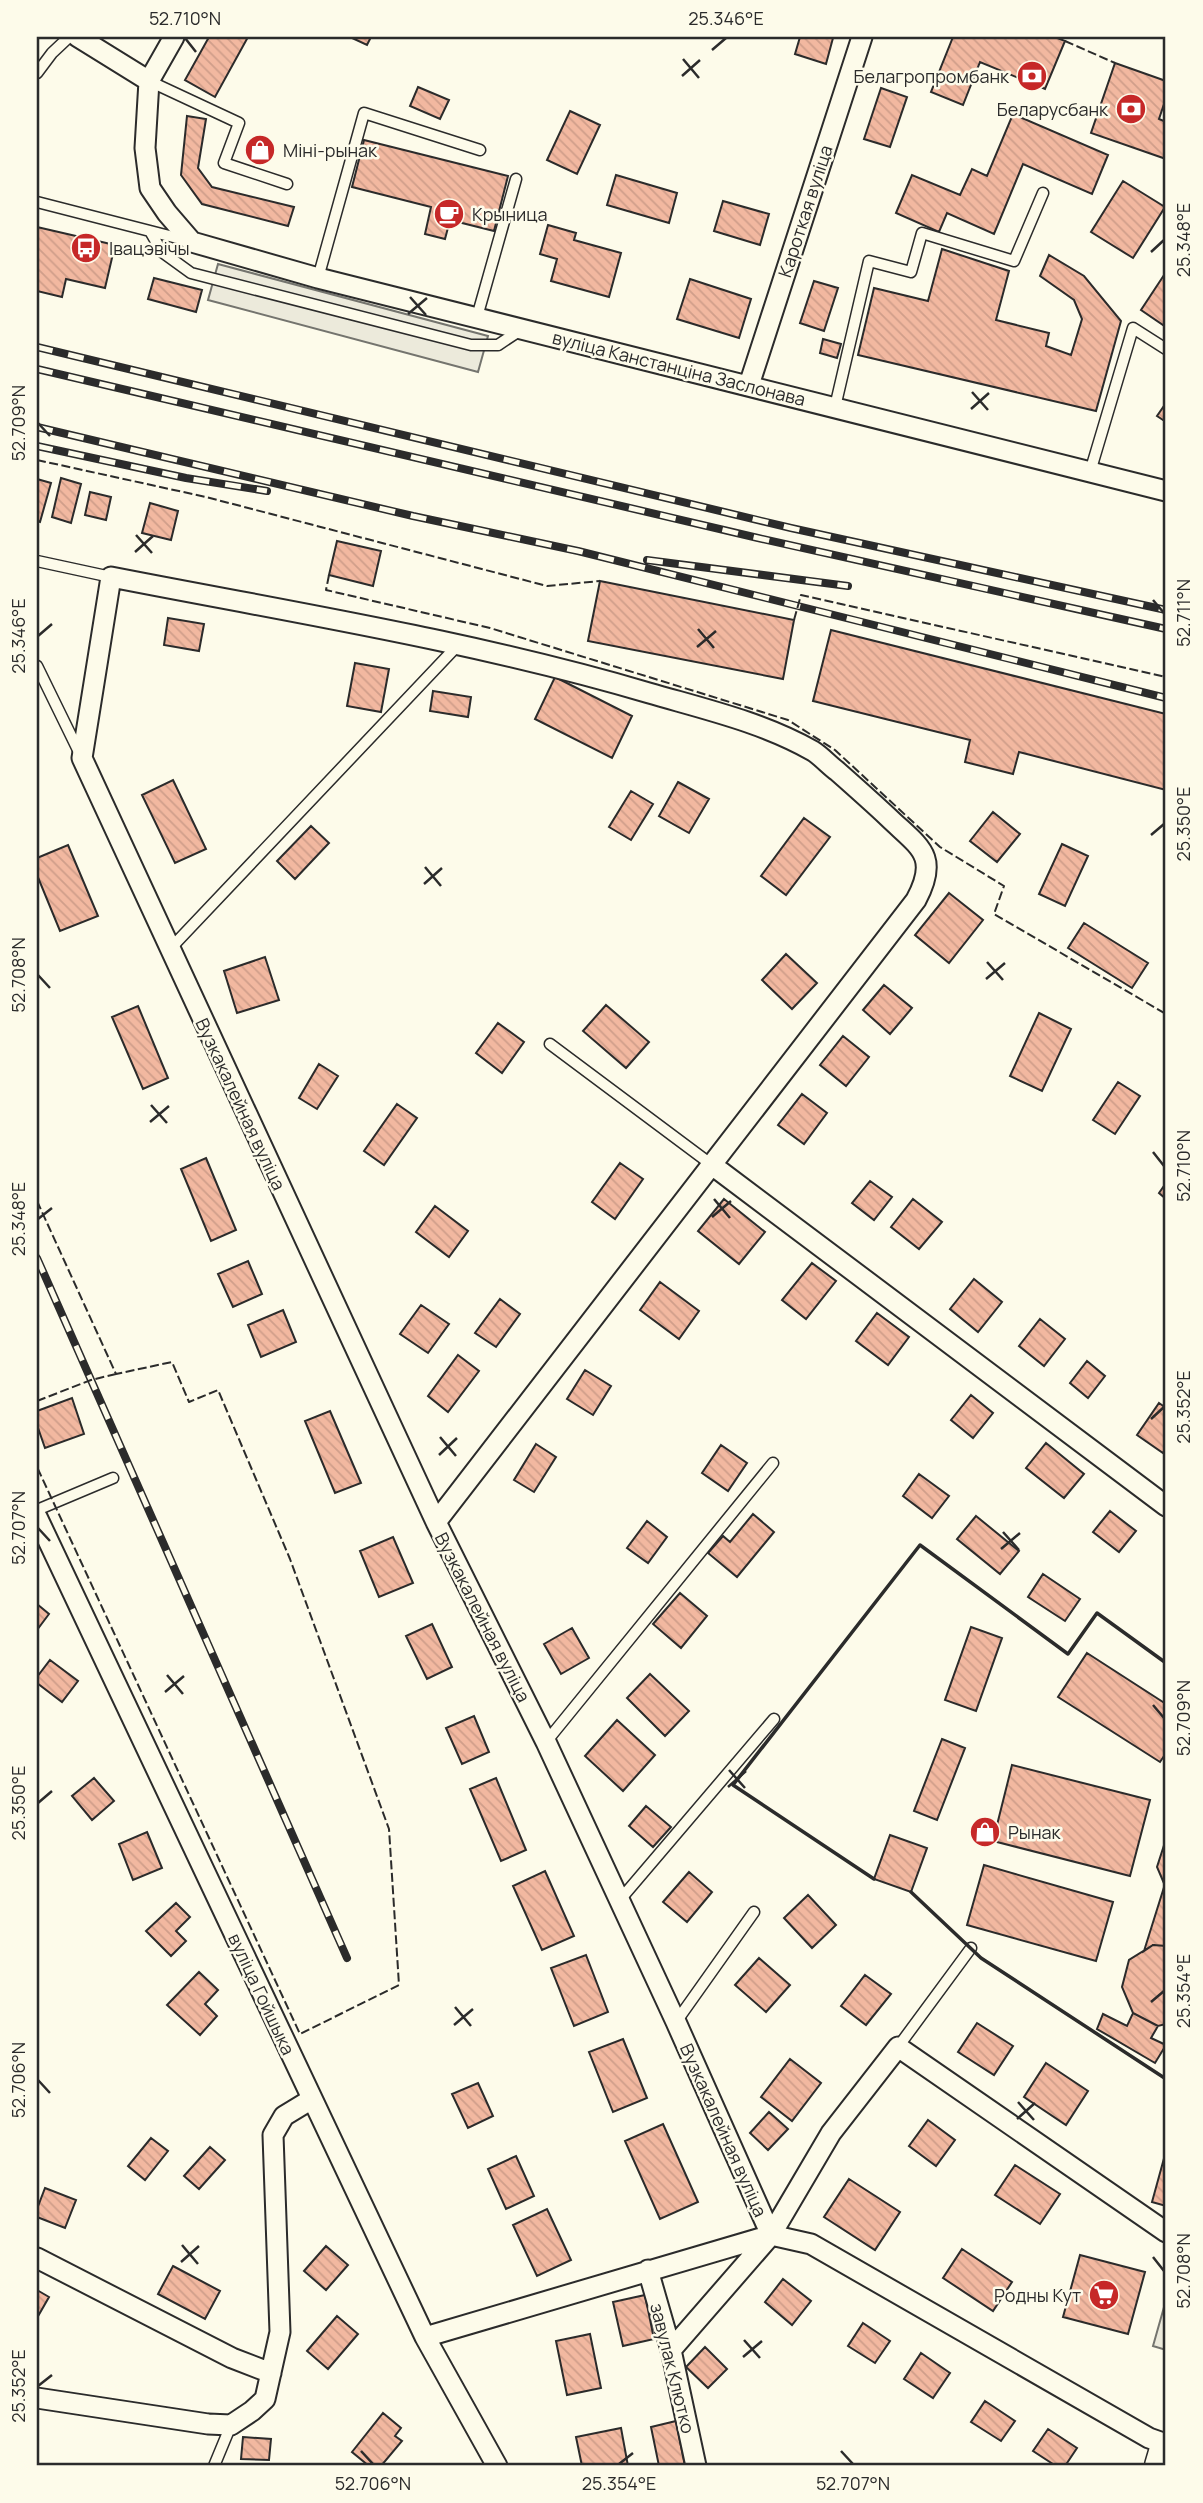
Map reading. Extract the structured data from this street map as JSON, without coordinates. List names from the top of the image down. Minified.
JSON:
{"streets":{"street":["Кароткая вуліца","вуліца Канстанціна Заслонава","Вузкакалейная вуліца","вуліца Гойшыка","завулак Клютко"]},"crossings":[["Кароткая вуліца","вуліца Канстанціна Заслонава"]],"places":{"bank":["Белагропромбанк","Беларусбанк"],"shop":["Міні-рынак","Рынак"],"cafe":["Крыница"],"bus stop":["Івацэвічы"],"supermarket":["Родны Кут"]},"coordinates":["52.710°N","25.346°E","25.348°E","52.709°N","52.711°N","25.350°E","52.708°N","25.352°E","52.707°N","25.354°E","52.706°N"]}
